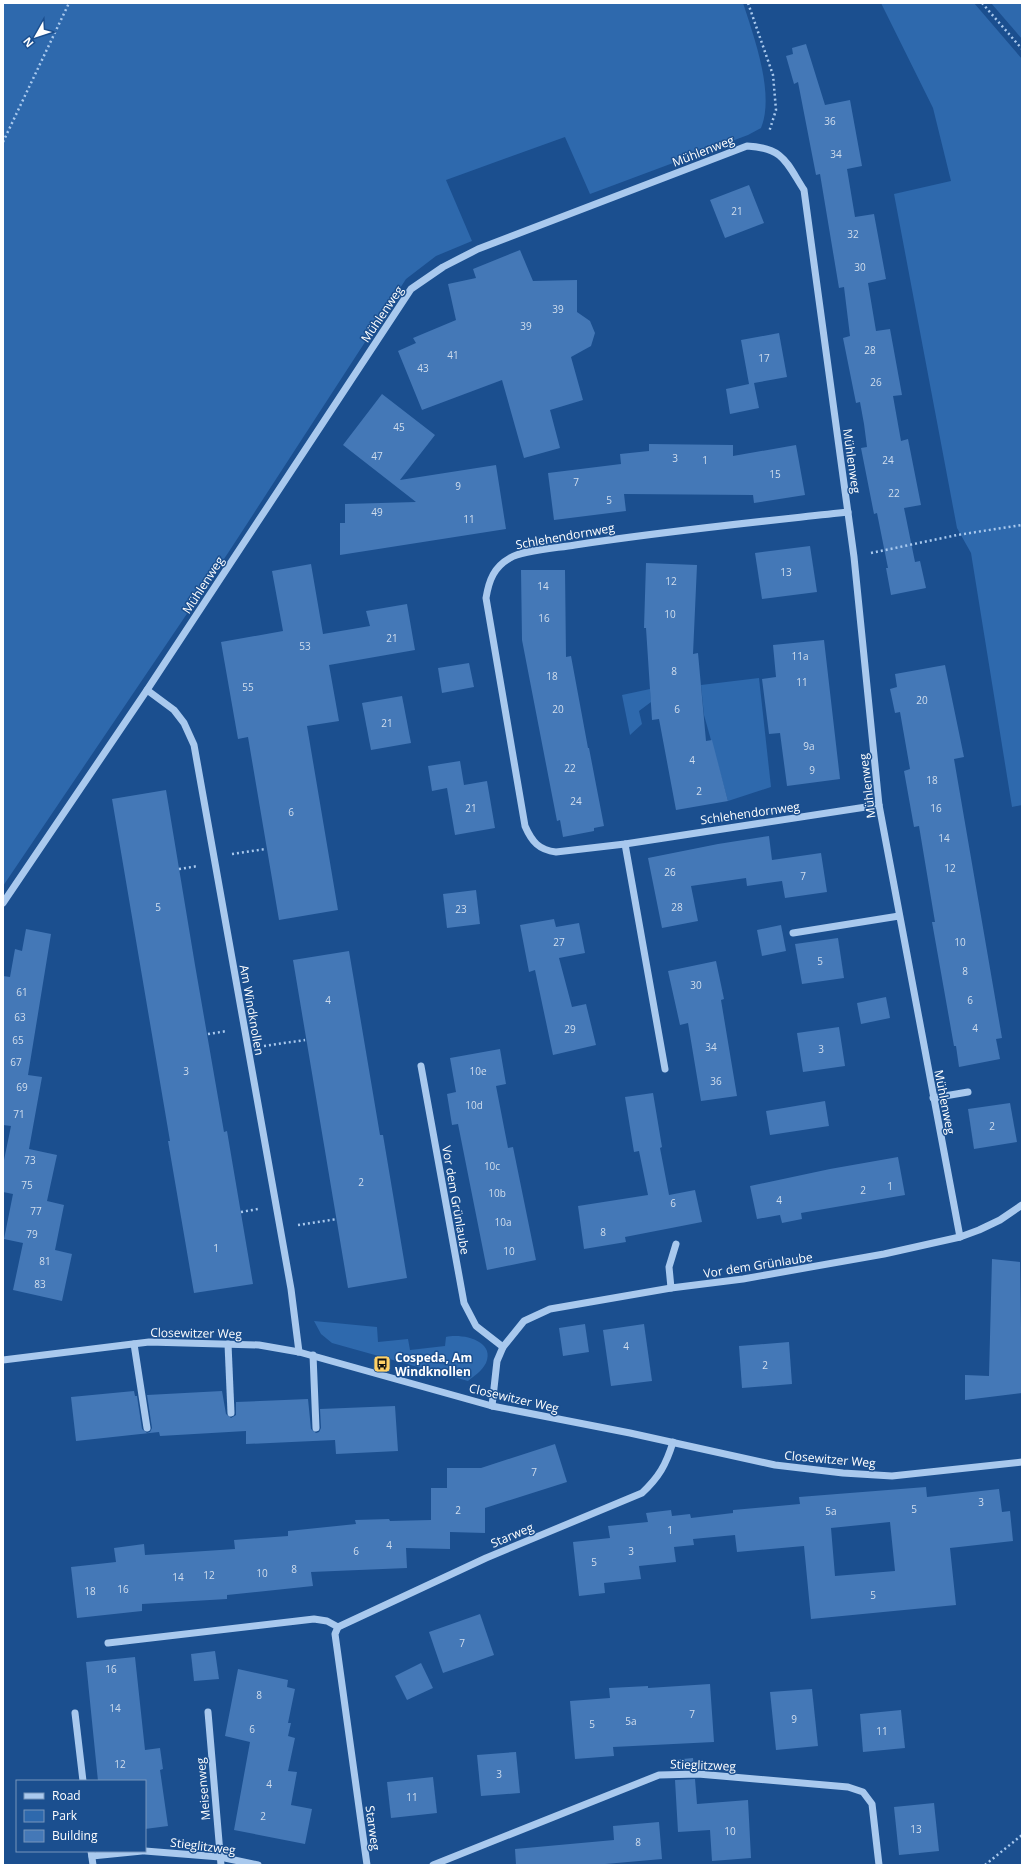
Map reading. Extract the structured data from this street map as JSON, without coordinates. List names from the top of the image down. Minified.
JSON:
{"streets":{"street":["Mühlenweg","Schlehendornweg","Am Windknollen","Vor dem Grünlaube","Closewitzer Weg","Starweg","Stieglitzweg","Meisenweg"]},"crossings":[["Mühlenweg","Schlehendornweg"],["Mühlenweg","Am Windknollen"],["Mühlenweg","Vor dem Grünlaube"],["Am Windknollen","Closewitzer Weg"],["Vor dem Grünlaube","Closewitzer Weg"],["Closewitzer Weg","Starweg"],["Stieglitzweg","Meisenweg"]],"places":{"bus stop":["Cospeda, Am Windknollen"]},"house_numbers":["36","34","21","32","30","39","39","28","41","17","43","26","45","47","3","1","24","15","7","9","22","5","49","11","13","12","14","10","16","21","53","11a","8","18","11","55","20","20","6","21","9a","4","22","9","18","2","24","21","16","6","14","12","26","7","5","28","23","27","10","5","8","30","61","4","6","63","4","29","65","34","3","67","3","10e","36","69","10d","71","2","73","10c","2","75","1","2","10b","4","6","77","10a","8","79","1","10","81","83","4","2","7","3","5","2","5a","1","4","6","3","5","8","10","12","14","16","18","5","7","16","8","14","7","9","5a","5","6","11","12","3","4","11","2","13","10","8"],"legend":["Road","Park","Building"],"north":"bottom left"}
